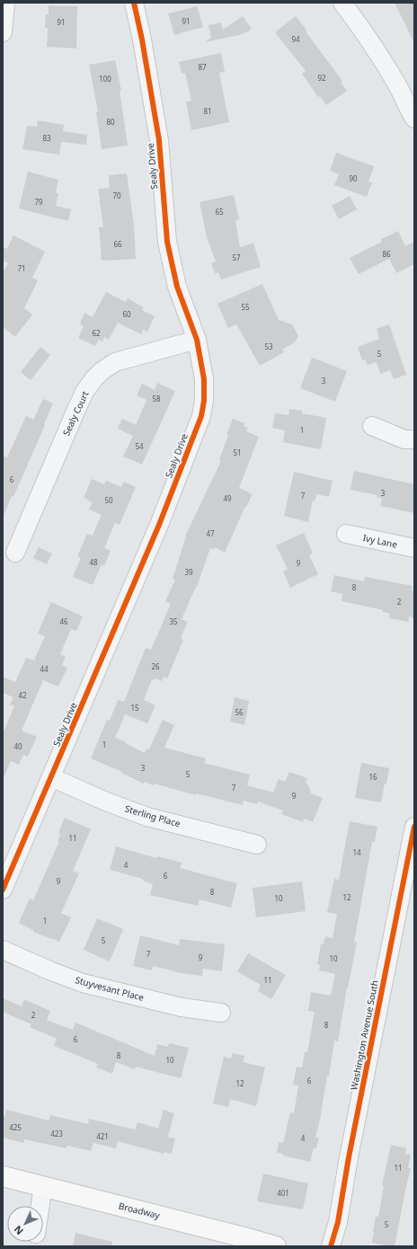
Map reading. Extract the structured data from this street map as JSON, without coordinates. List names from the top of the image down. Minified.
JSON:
{"streets":{"main road":["Broadway"],"street":["Sealy Drive","Sealy Court","Ivy Lane","Sterling Place","Stuyvesant Place","Washington Avenue South"]},"crossings":[["Sealy Drive","Sealy Court"],["Sealy Drive","Sterling Place"]],"house_numbers":["91","91","94","87","92","100","81","80","83","90","70","79","65","66","86","57","71","55","60","62","53","5","3","58","1","54","51","6","3","7","49","50","47","48","9","39","8","2","46","35","26","44","42","15","56","1","40","3","5","16","7","9","11","14","4","6","9","8","12","10","1","5","7","9","10","11","2","8","6","8","10","6","12","425","423","421","4","11","401","5"],"north":"bottom left"}
